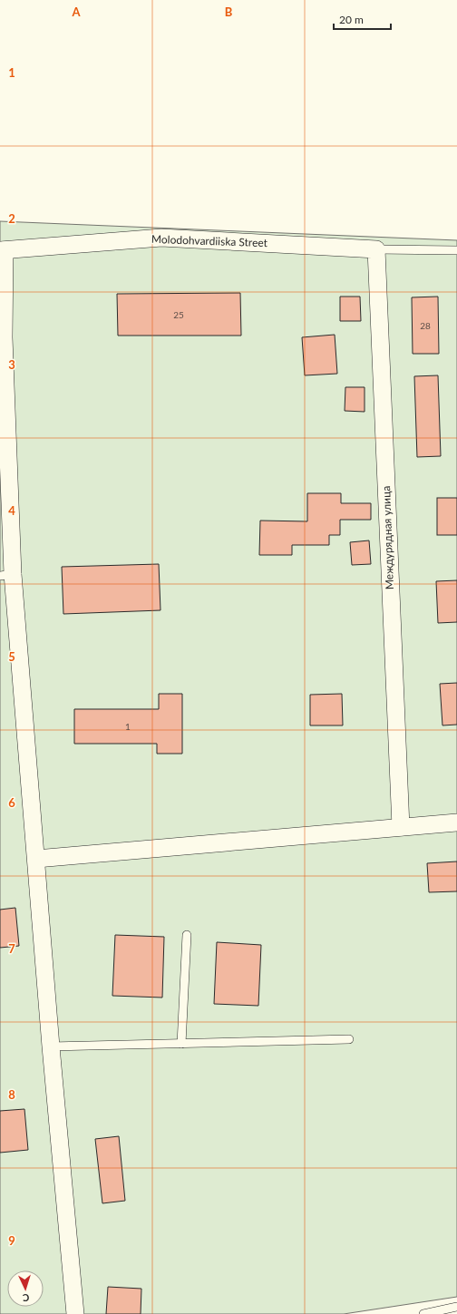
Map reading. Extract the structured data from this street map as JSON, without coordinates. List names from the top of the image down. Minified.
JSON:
{"streets":{"street":["Molodohvardiiska Street","Междурядная улица"]},"crossings":[["Molodohvardiiska Street","Междурядная улица"]],"house_numbers":["25","28","1"],"scale_bar":"20 m","north":"bottom","grid":{"columns":["A","B"],"rows":["1","2","3","4","5","6","7","8","9"]}}
